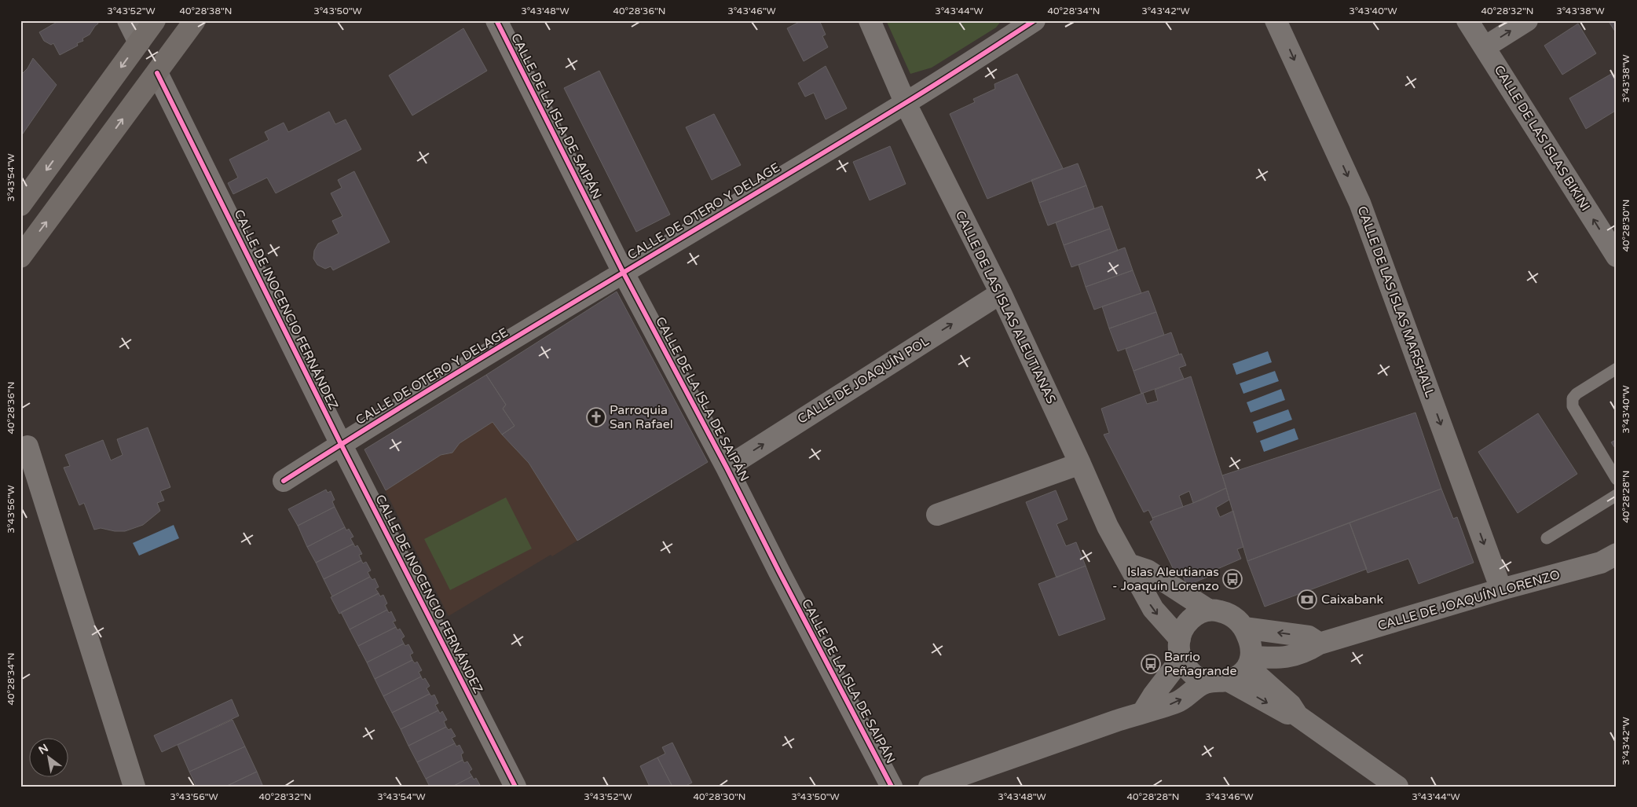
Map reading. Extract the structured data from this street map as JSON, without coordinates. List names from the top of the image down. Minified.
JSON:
{"streets":{"street":["CALLE DE LA ISLA DE SAIPÁN","CALLE DE LAS ISLAS BIKINI","CALLE DE OTERO Y DELAGE","CALLE DE LAS ISLAS MARSHALL","CALLE DE LAS ISLAS ALEUTIANAS","CALLE DE INOCENCIO FERNÁNDEZ","CALLE DE JOAQUÍN POL","CALLE DE JOAQUÍN LORENZO"]},"crossings":[["CALLE DE LA ISLA DE SAIPÁN","CALLE DE OTERO Y DELAGE"],["CALLE DE LA ISLA DE SAIPÁN","CALLE DE JOAQUÍN POL"],["CALLE DE OTERO Y DELAGE","CALLE DE LAS ISLAS ALEUTIANAS"],["CALLE DE OTERO Y DELAGE","CALLE DE INOCENCIO FERNÁNDEZ"],["CALLE DE LAS ISLAS MARSHALL","CALLE DE JOAQUÍN LORENZO"],["CALLE DE LAS ISLAS ALEUTIANAS","CALLE DE JOAQUÍN POL"],["CALLE DE LAS ISLAS ALEUTIANAS","CALLE DE JOAQUÍN LORENZO"]],"one_way":["CALLE DE LAS ISLAS BIKINI","CALLE DE LAS ISLAS MARSHALL"],"places":{"church":["Parroquia San Rafael"],"bus stop":["Islas Aleutianas - Joaquín Lorenzo","Barrio Peñagrande"],"bank":["Caixabank"]},"north":"top left","coordinates":["3°43'52\"W","40°28'38\"N","3°43'50\"W","3°43'48\"W","40°28'36\"N","3°43'46\"W","3°43'44\"W","40°28'34\"N","3°43'42\"W","3°43'40\"W","40°28'32\"N","3°43'38\"W","3°43'54\"W","40°28'30\"N","40°28'28\"N","3°43'56\"W"]}
